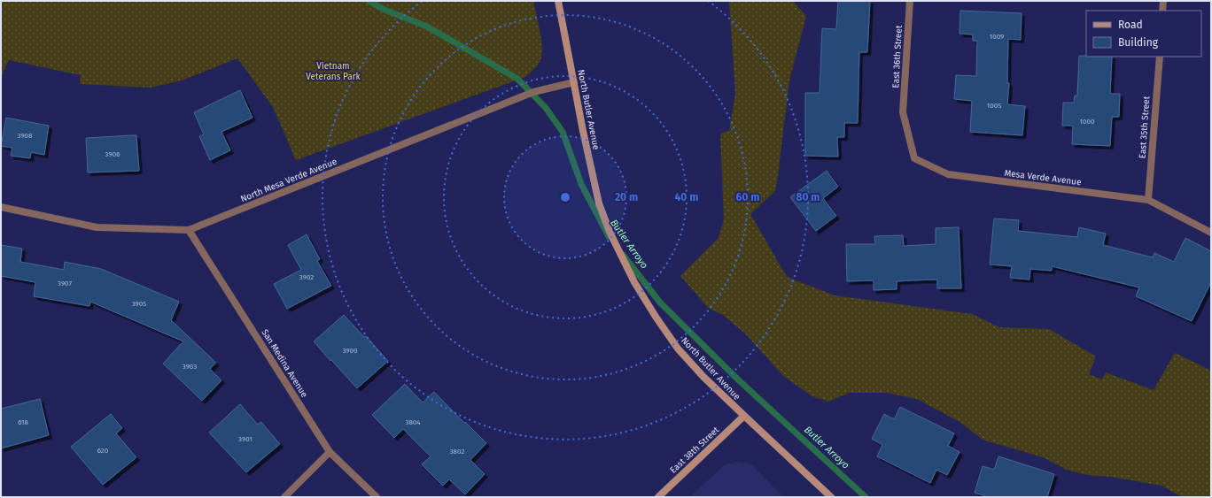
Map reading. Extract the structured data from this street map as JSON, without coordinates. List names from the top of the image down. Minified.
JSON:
{"streets":{"main road":["North Butler Avenue","East 38th Street"],"street":["East 36th Street","East 35th Street","Mesa Verde Avenue","North Mesa Verde Avenue","San Medina Avenue"]},"crossings":[["East 36th Street","Mesa Verde Avenue"],["North Butler Avenue","North Mesa Verde Avenue"],["North Butler Avenue","East 38th Street"],["East 35th Street","Mesa Verde Avenue"],["North Mesa Verde Avenue","San Medina Avenue"]],"water":["Butler Arroyo"],"parks":["Vietnam Veterans Park"],"house_numbers":["1009","1005","1000","3908","3906","3902","3907","3905","3900","3903","618","3804","3901","620","3802"],"legend":["Road","Building"],"rings":["20 m","40 m","60 m","80 m"]}
